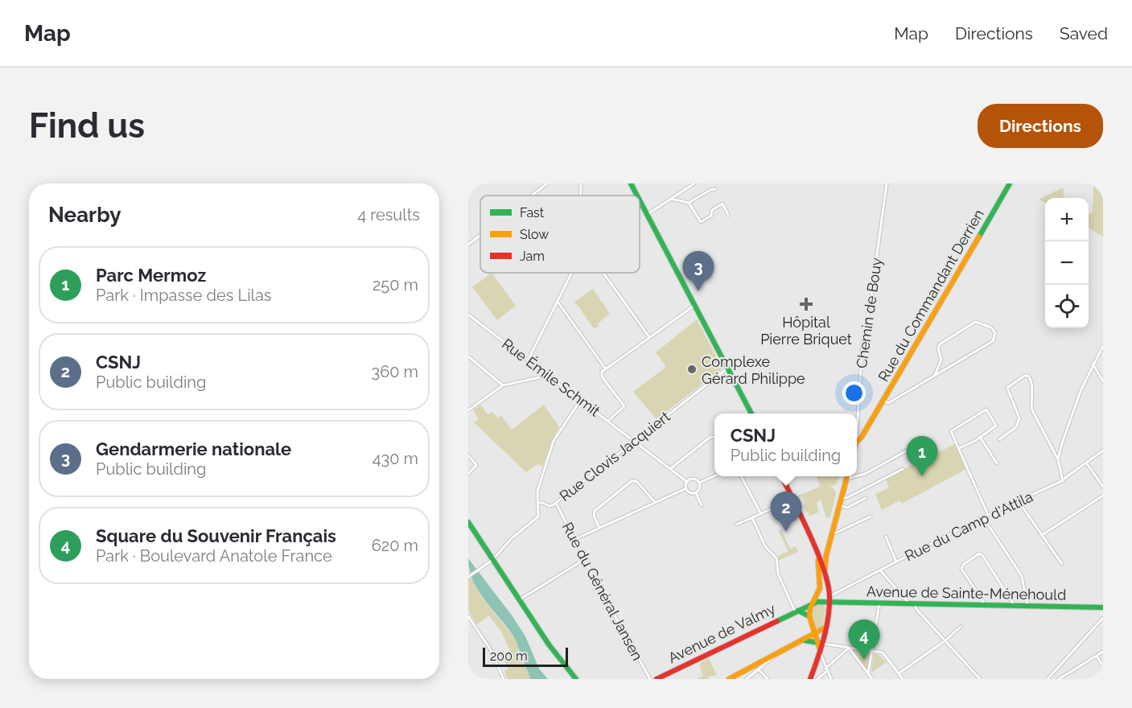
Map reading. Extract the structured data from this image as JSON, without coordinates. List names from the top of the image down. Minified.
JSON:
{"streets":{"main road":["Rue du Commandant Derrien","Avenue de Sainte-Ménehould","Avenue de Valmy"],"street":["Chemin de Bouy","Rue Émile Schmit","Rue Clovis Jacquiert","Rue du Camp d'Attila","Rue du Général Jansen"]},"crossings":[["Rue Émile Schmit","Rue Clovis Jacquiert"],["Rue Clovis Jacquiert","Rue du Général Jansen"],["Rue du Camp d'Attila","Avenue de Sainte-Ménehould"],["Avenue de Sainte-Ménehould","Avenue de Valmy"]],"places":{"health":["Hôpital Pierre Briquet"],"other":["Complexe Gérard Philippe"]},"legend":["Fast","Slow","Jam"],"scale_bar":"200 m","page":{"header":"Map","nav":["Map","Directions","Saved"],"buttons":"Directions","title":"Find us","heading":["Nearby","4 results"],"map_buttons":["+","−"],"list":[{"mark":"1","name":"Parc Mermoz","note":"Park · Impasse des Lilas","value":"250 m"},{"mark":"2","name":"CSNJ","note":"Public building","value":"360 m"},{"mark":"3","name":"Gendarmerie nationale","note":"Public building","value":"430 m"},{"mark":"4","name":"Square du Souvenir Français","note":"Park · Boulevard Anatole France","value":"620 m"}],"pins":["3","1","2","4"],"popup":["CSNJ","Public building"],"scale":"200 m"}}
